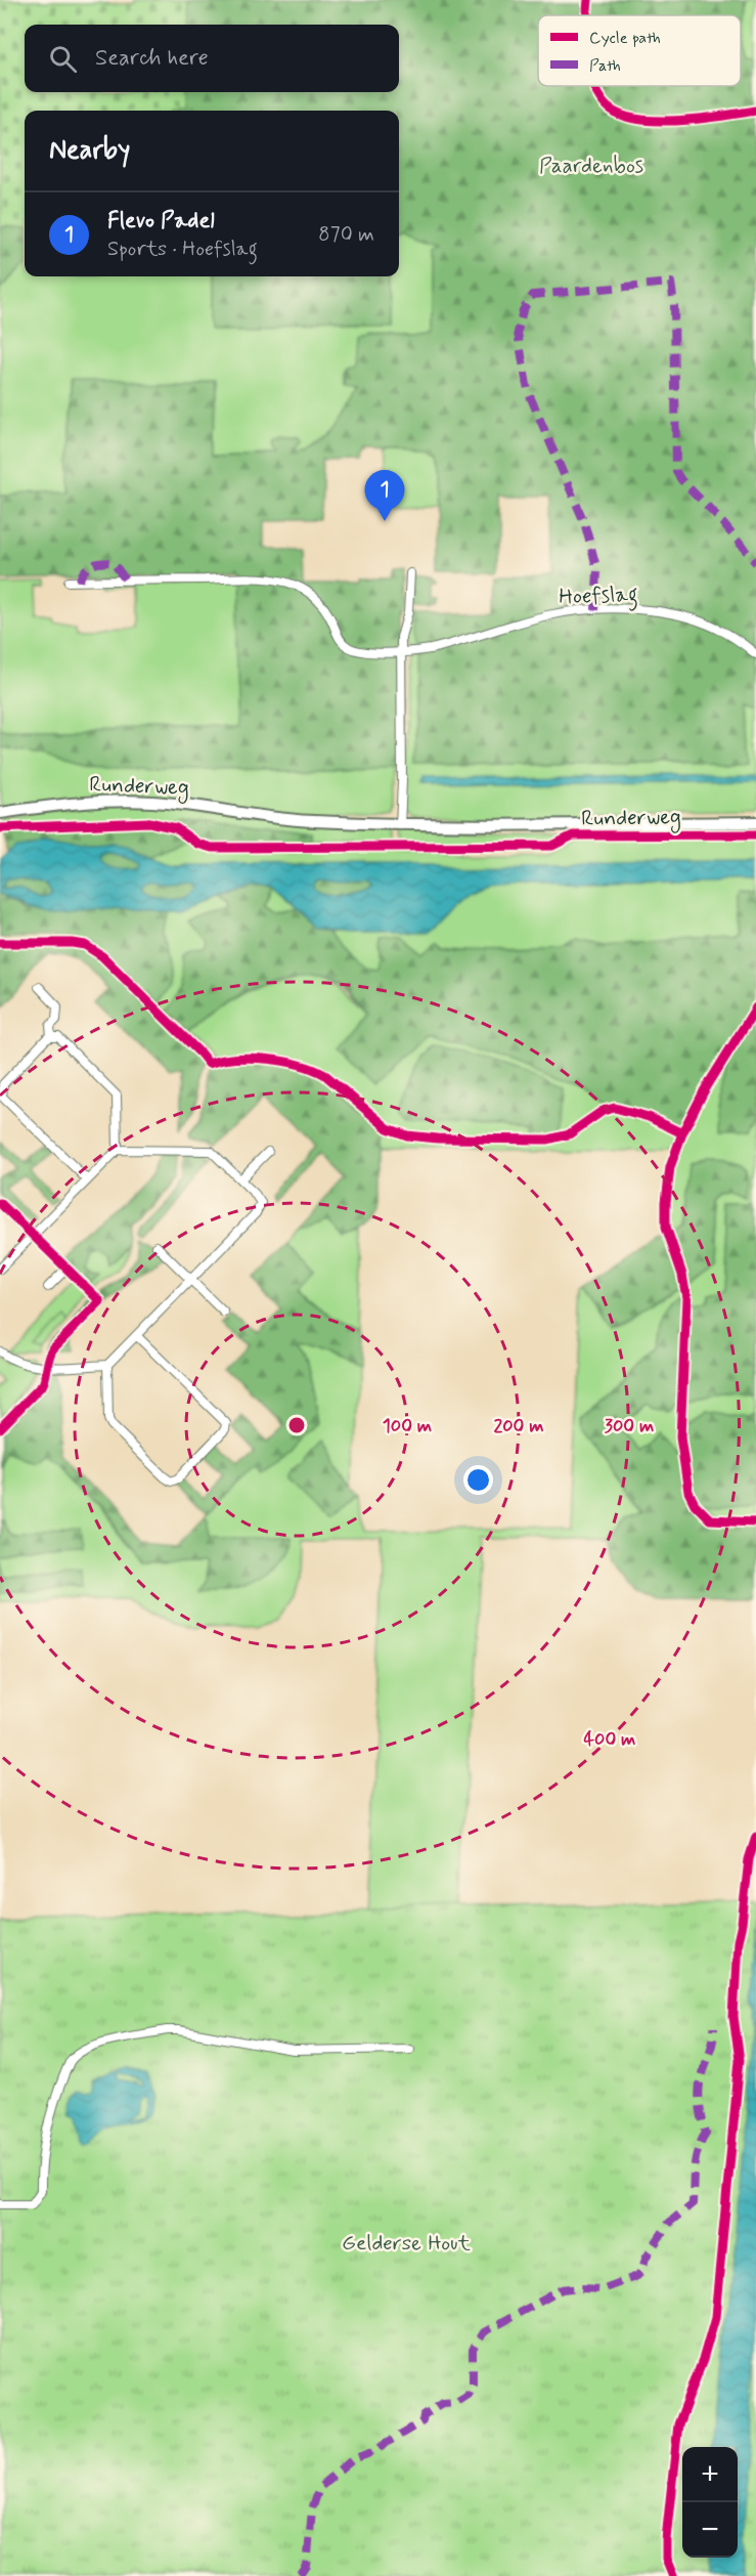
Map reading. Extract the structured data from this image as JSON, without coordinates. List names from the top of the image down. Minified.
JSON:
{"streets":{"street":["Hoefslag","Runderweg"]},"parks":["Paardenbos","Gelderse Hout"],"legend":["Cycle path","Path"],"page":{"search":"Search here","heading":"Nearby","list":[{"mark":"1","name":"Flevo Padel","note":"Sports · Hoefslag","value":"870 m"}],"pins":"1","map_buttons":["+","−"]},"rings":["100 m","200 m","300 m","400 m"]}
